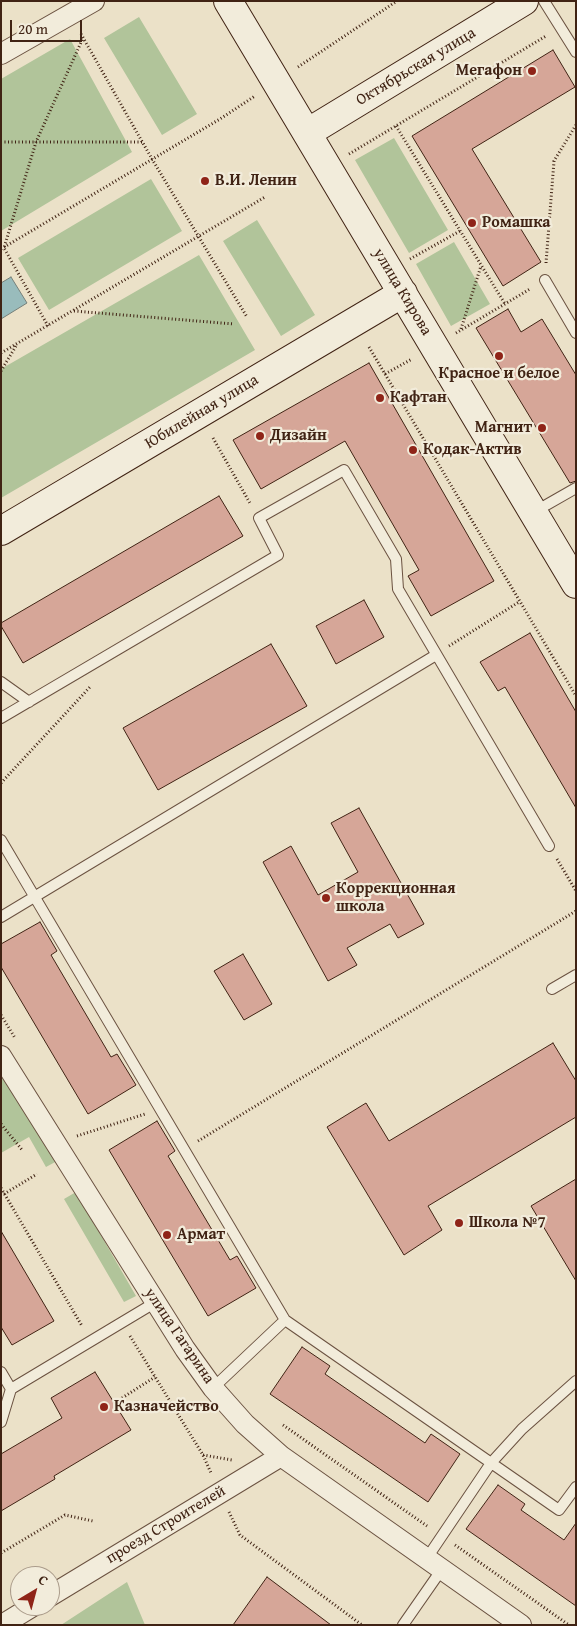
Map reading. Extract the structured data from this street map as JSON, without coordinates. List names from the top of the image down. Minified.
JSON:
{"streets":{"street":["Октябрьская улица","улица Кирова","Юбилейная улица","улица Гагарина","проезд Строителей"]},"crossings":[["Октябрьская улица","улица Кирова"],["улица Кирова","Юбилейная улица"],["улица Гагарина","проезд Строителей"]],"places":["Мегафон","В.И. Ленин","Ромашка","Красное и белое","Кафтан","Магнит","Дизайн","Кодак-Актив","Коррекционная школа","Школа №7","Армат","Казначейство"],"scale_bar":"20 m","north":"top right"}
